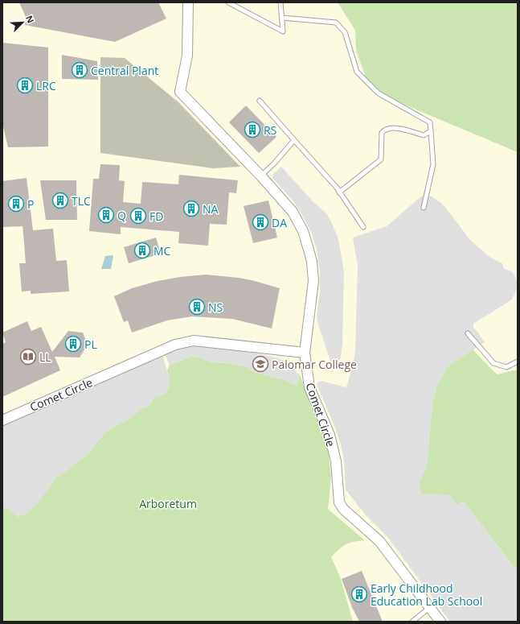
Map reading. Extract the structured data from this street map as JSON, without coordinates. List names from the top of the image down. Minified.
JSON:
{"streets":{"street":["Comet Circle"]},"parks":["Arboretum"],"places":{"building":["Central Plant","LRC","RS","TLC","P","NA","Q","FD","DA","MC","NS","PL","Early Childhood Education Lab School"],"library":["LL"],"school or university":["Palomar College"]},"north":"top right"}
